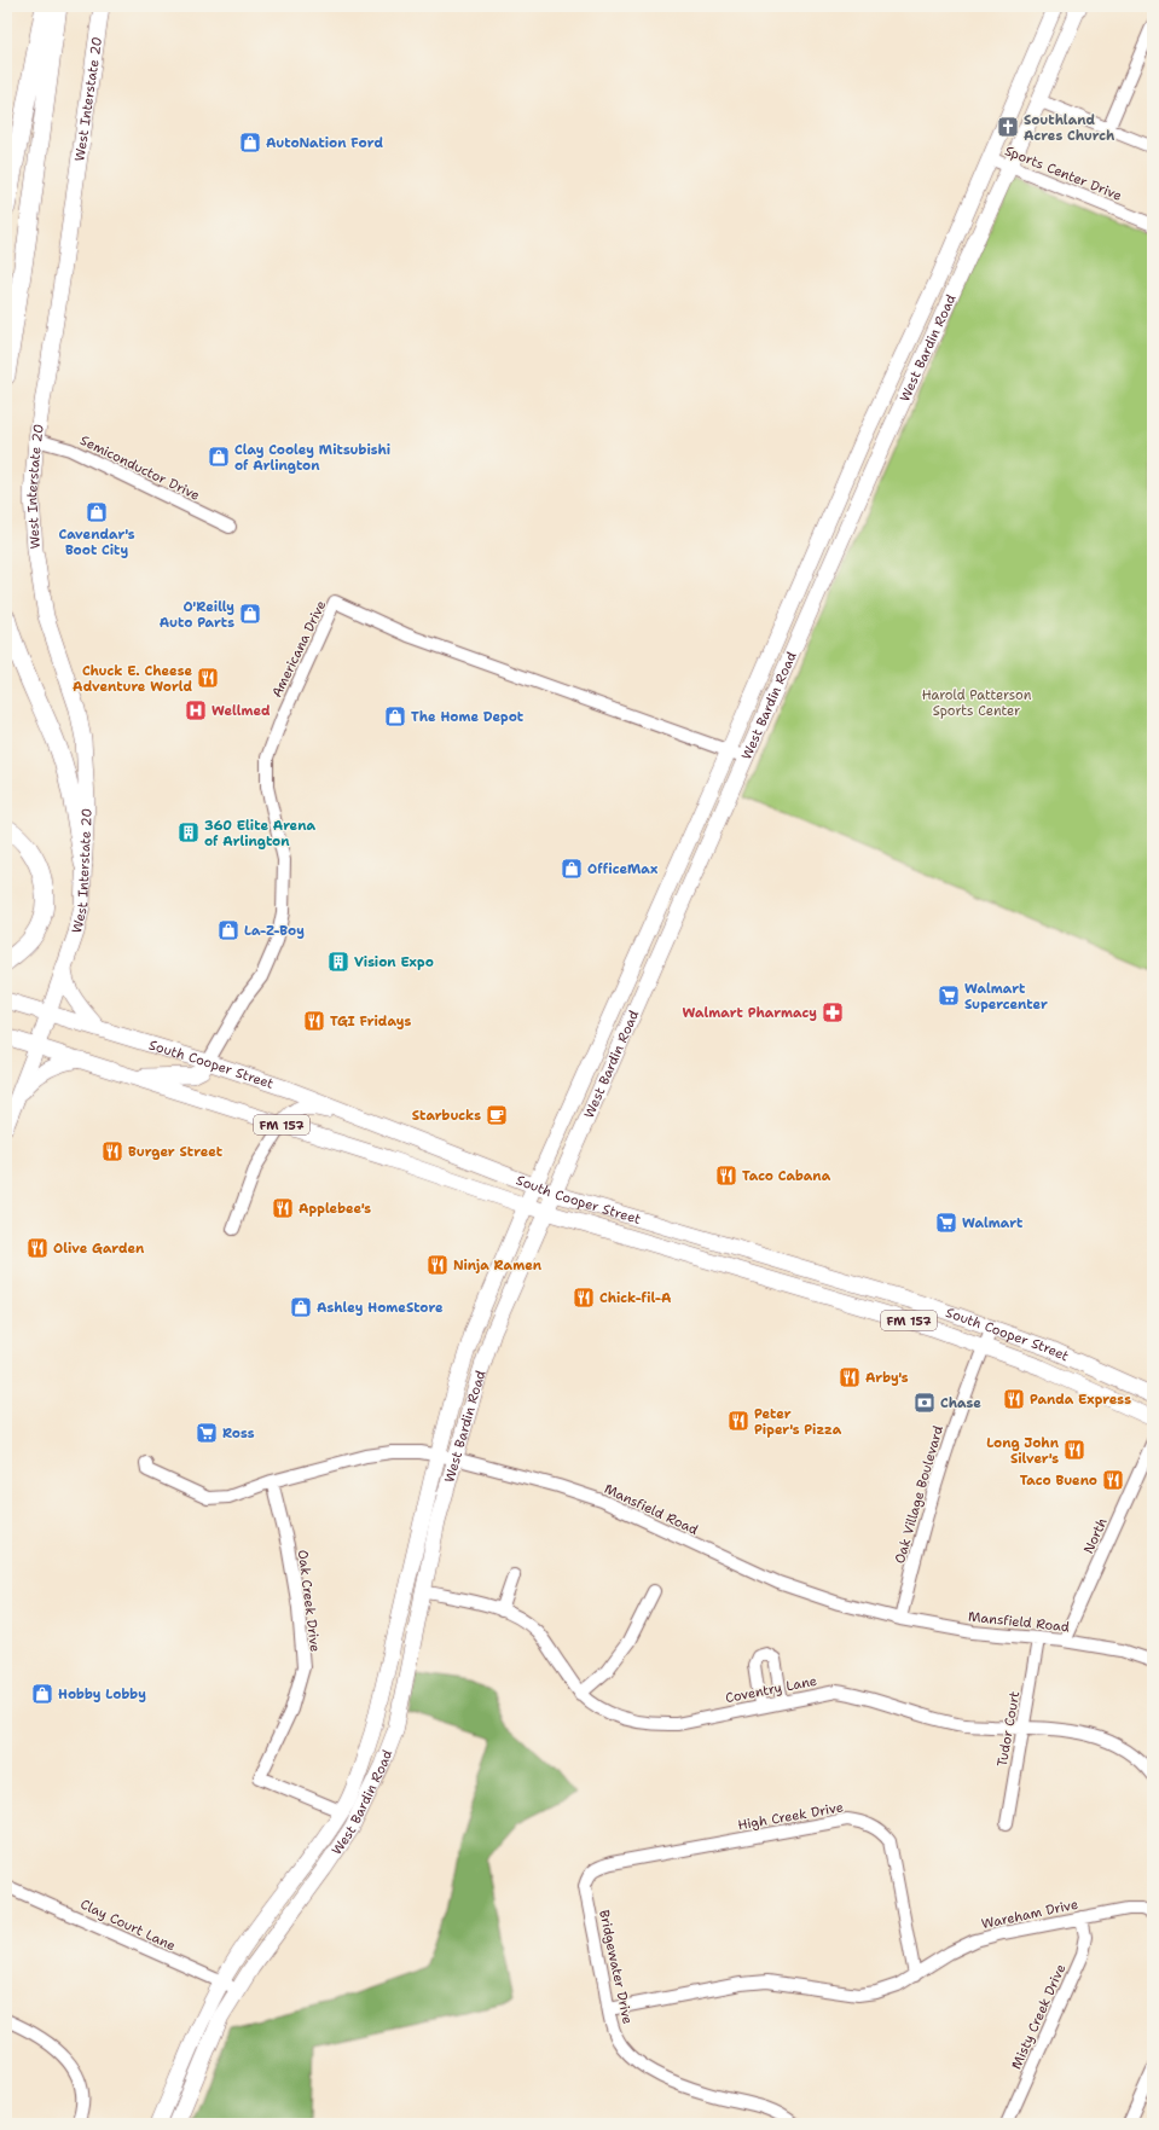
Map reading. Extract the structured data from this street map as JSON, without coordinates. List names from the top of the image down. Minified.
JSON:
{"streets":{"main road":["West Interstate 20","West Bardin Road","South Cooper Street","FM 157"],"street":["Sports Center Drive","Semiconductor Drive","Americana Drive","Oak Village Boulevard","Mansfield Road","North","Oak Creek Drive","Coventry Lane","Tudor Court","High Creek Drive","Wareham Drive","Clay Court Lane","Bridgewater Drive","Misty Creek Drive"]},"crossings":[["West Interstate 20","Semiconductor Drive"],["West Interstate 20","South Cooper Street"],["Sports Center Drive","West Bardin Road"],["West Bardin Road","Americana Drive"],["West Bardin Road","South Cooper Street"],["West Bardin Road","Mansfield Road"],["West Bardin Road","Oak Creek Drive"],["West Bardin Road","Coventry Lane"],["West Bardin Road","Clay Court Lane"],["Americana Drive","South Cooper Street"],["South Cooper Street","Oak Village Boulevard"],["Oak Village Boulevard","Mansfield Road"],["Mansfield Road","North"],["Mansfield Road","Oak Creek Drive"],["Mansfield Road","Tudor Court"],["Coventry Lane","Tudor Court"],["High Creek Drive","Wareham Drive"],["High Creek Drive","Bridgewater Drive"],["Wareham Drive","Bridgewater Drive"],["Wareham Drive","Misty Creek Drive"]],"parks":["Harold Patterson Sports Center"],"places":{"church":["Southland Acres Church"],"shop":["AutoNation Ford","Clay Cooley Mitsubishi of Arlington","Cavendar's Boot City","O'Reilly Auto Parts","The Home Depot","OfficeMax","La-Z-Boy","Ashley HomeStore","Hobby Lobby"],"restaurant":["Chuck E. Cheese Adventure World","TGI Fridays","Burger Street","Taco Cabana","Applebee's","Olive Garden","Ninja Ramen","Chick-fil-A","Arby's","Panda Express","Peter Piper's Pizza","Long John Silver's","Taco Bueno"],"hospital":["Wellmed"],"building":["360 Elite Arena of Arlington","Vision Expo"],"supermarket":["Walmart Supercenter","Walmart","Ross"],"pharmacy":["Walmart Pharmacy"],"cafe":["Starbucks"],"bank":["Chase"]}}
